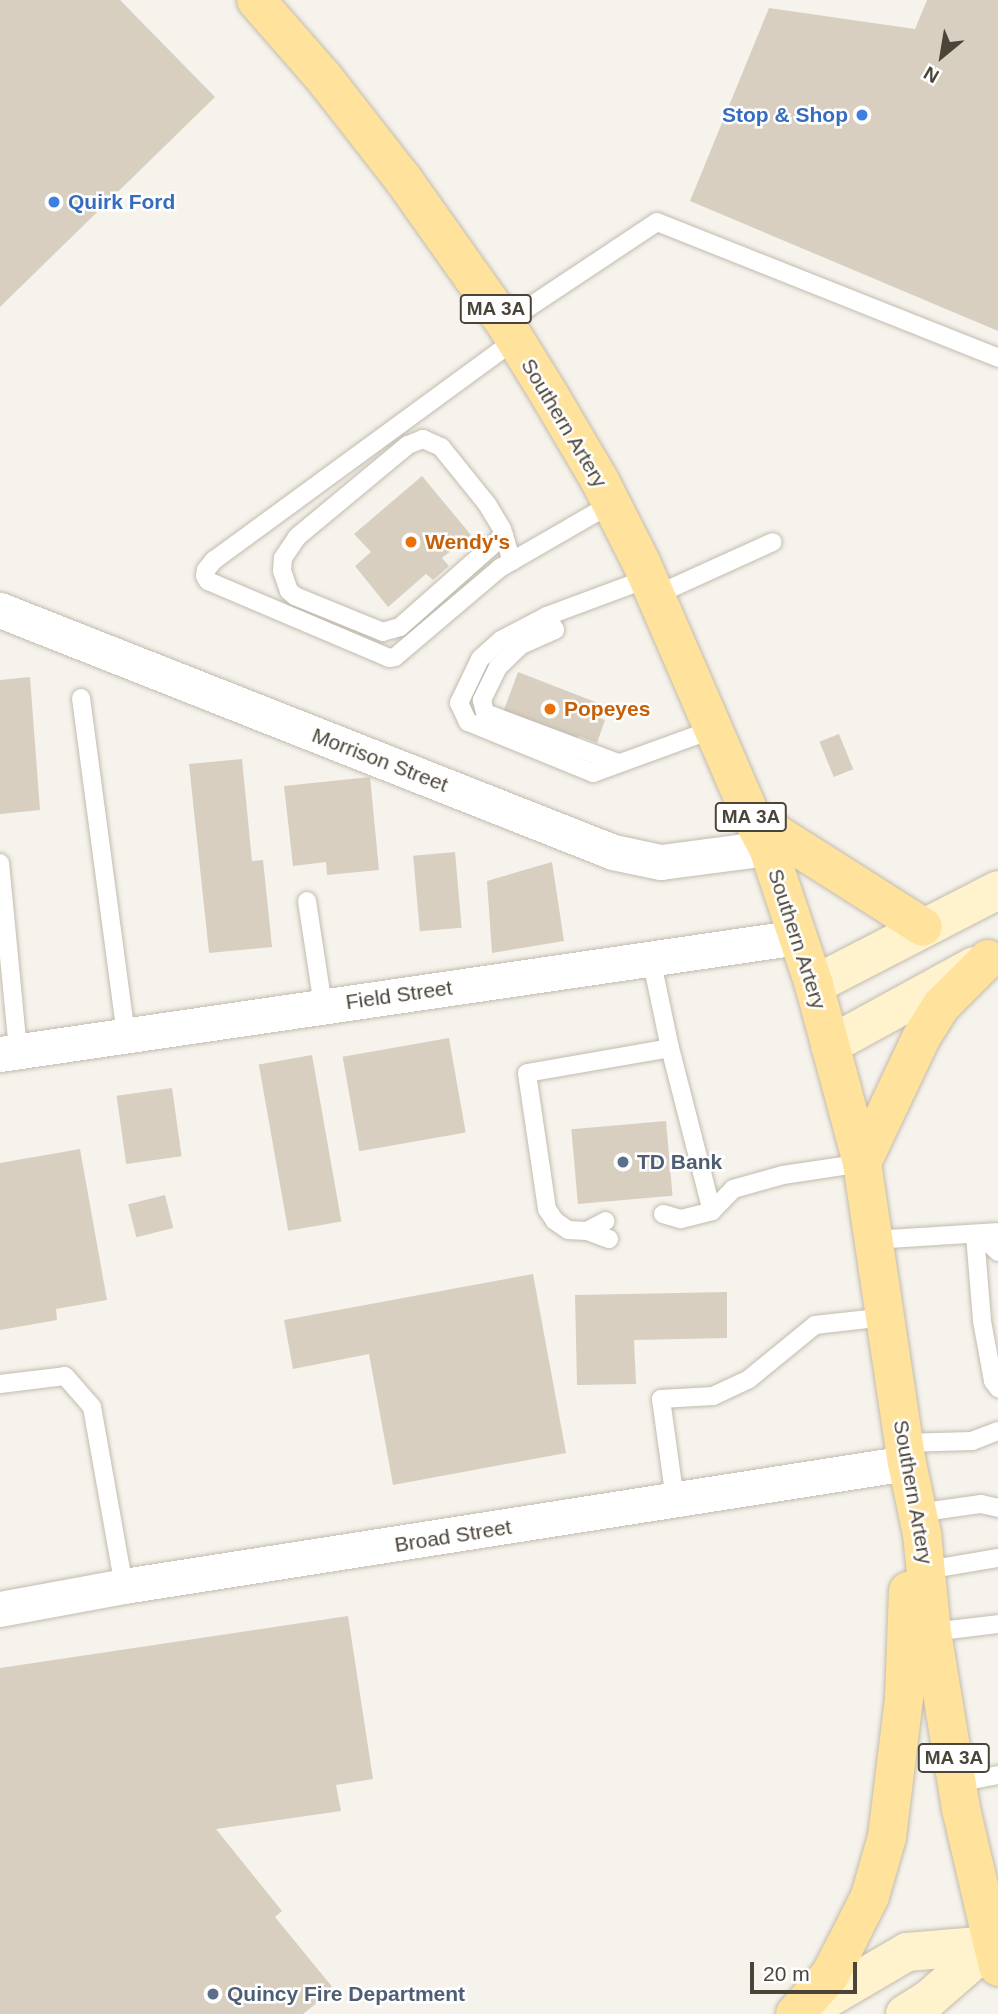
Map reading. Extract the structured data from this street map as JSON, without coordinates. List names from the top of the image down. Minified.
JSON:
{"streets":{"main road":["MA 3A","Southern Artery"],"street":["Morrison Street","Field Street","Broad Street"]},"crossings":[["Southern Artery","Morrison Street"],["Southern Artery","Field Street"],["Southern Artery","Broad Street"]],"places":["Stop & Shop","Quirk Ford","Wendy's","Popeyes","TD Bank","Quincy Fire Department"],"scale_bar":"20 m","north":"bottom left"}
